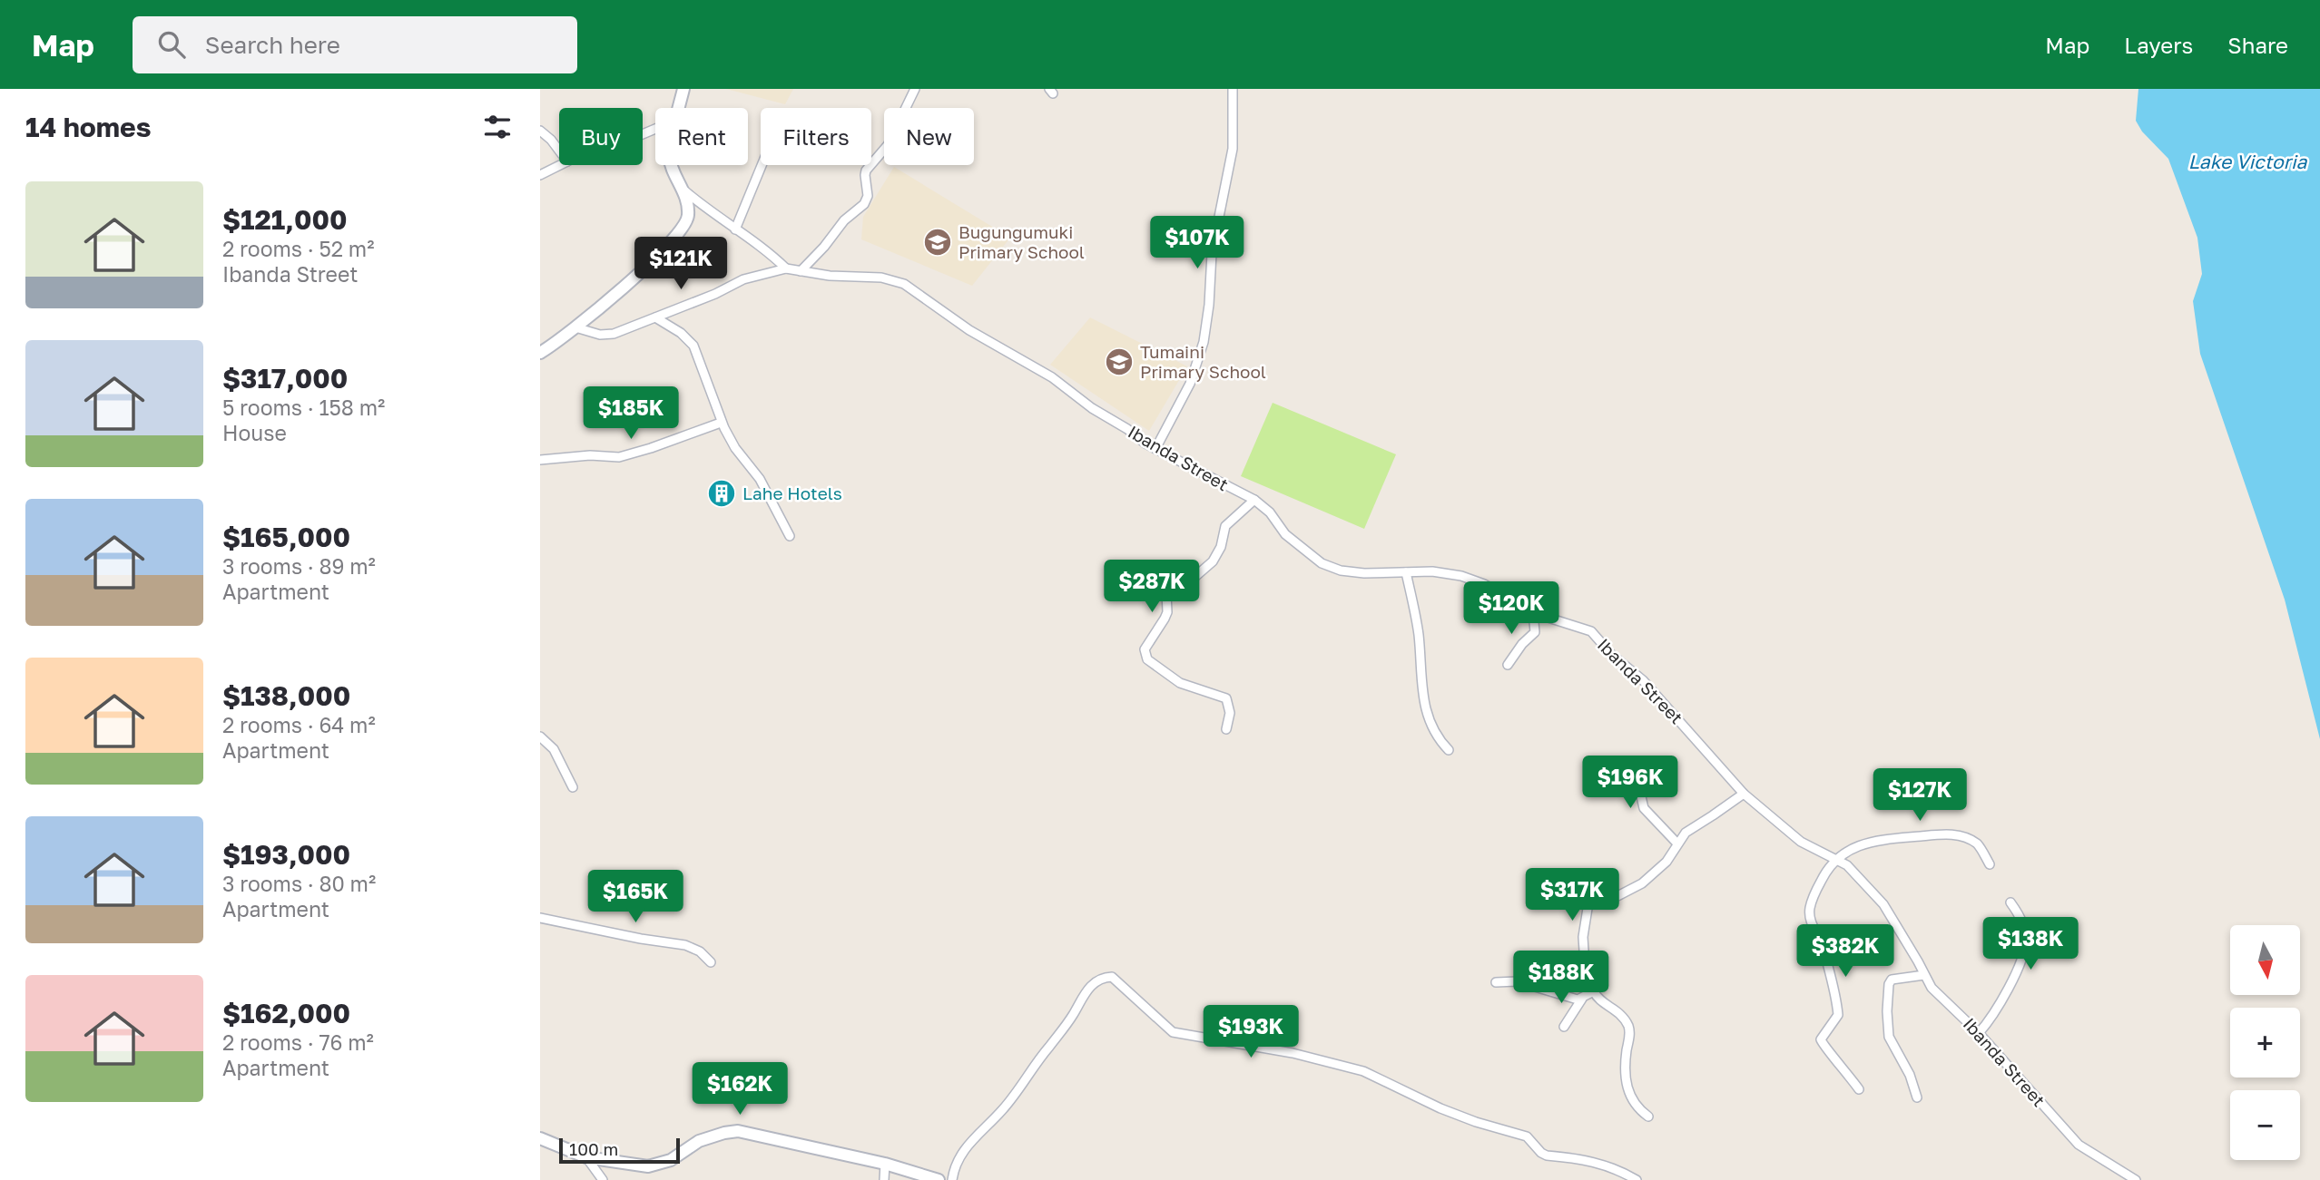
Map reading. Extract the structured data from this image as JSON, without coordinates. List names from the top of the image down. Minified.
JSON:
{"streets":{"street":["Ibanda Street"]},"water":["Lake Victoria"],"places":{"school or university":["Bugungumuki Primary School","Tumaini Primary School"],"building":["Lahe Hotels"]},"scale_bar":"100 m","north":"bottom","page":{"header":"Map","search":"Search here","nav":["Map","Layers","Share"],"heading":"14 homes","chip":["Buy","Rent","Filters","New"],"list":[{"name":"$121,000","note":"2 rooms · 52 m² · Ibanda Street"},{"name":"$317,000","note":"5 rooms · 158 m² · House"},{"name":"$165,000","note":"3 rooms · 89 m² · Apartment"},{"name":"$138,000","note":"2 rooms · 64 m² · Apartment"},{"name":"$193,000","note":"3 rooms · 80 m² · Apartment"},{"name":"$162,000","note":"2 rooms · 76 m² · Apartment"}],"price":["$107K","$121K","$185K","$287K","$120K","$196K","$127K","$317K","$165K","$138K","$382K","$188K","$193K","$162K"],"map_buttons":["+","−"],"scale":"100 m"}}
